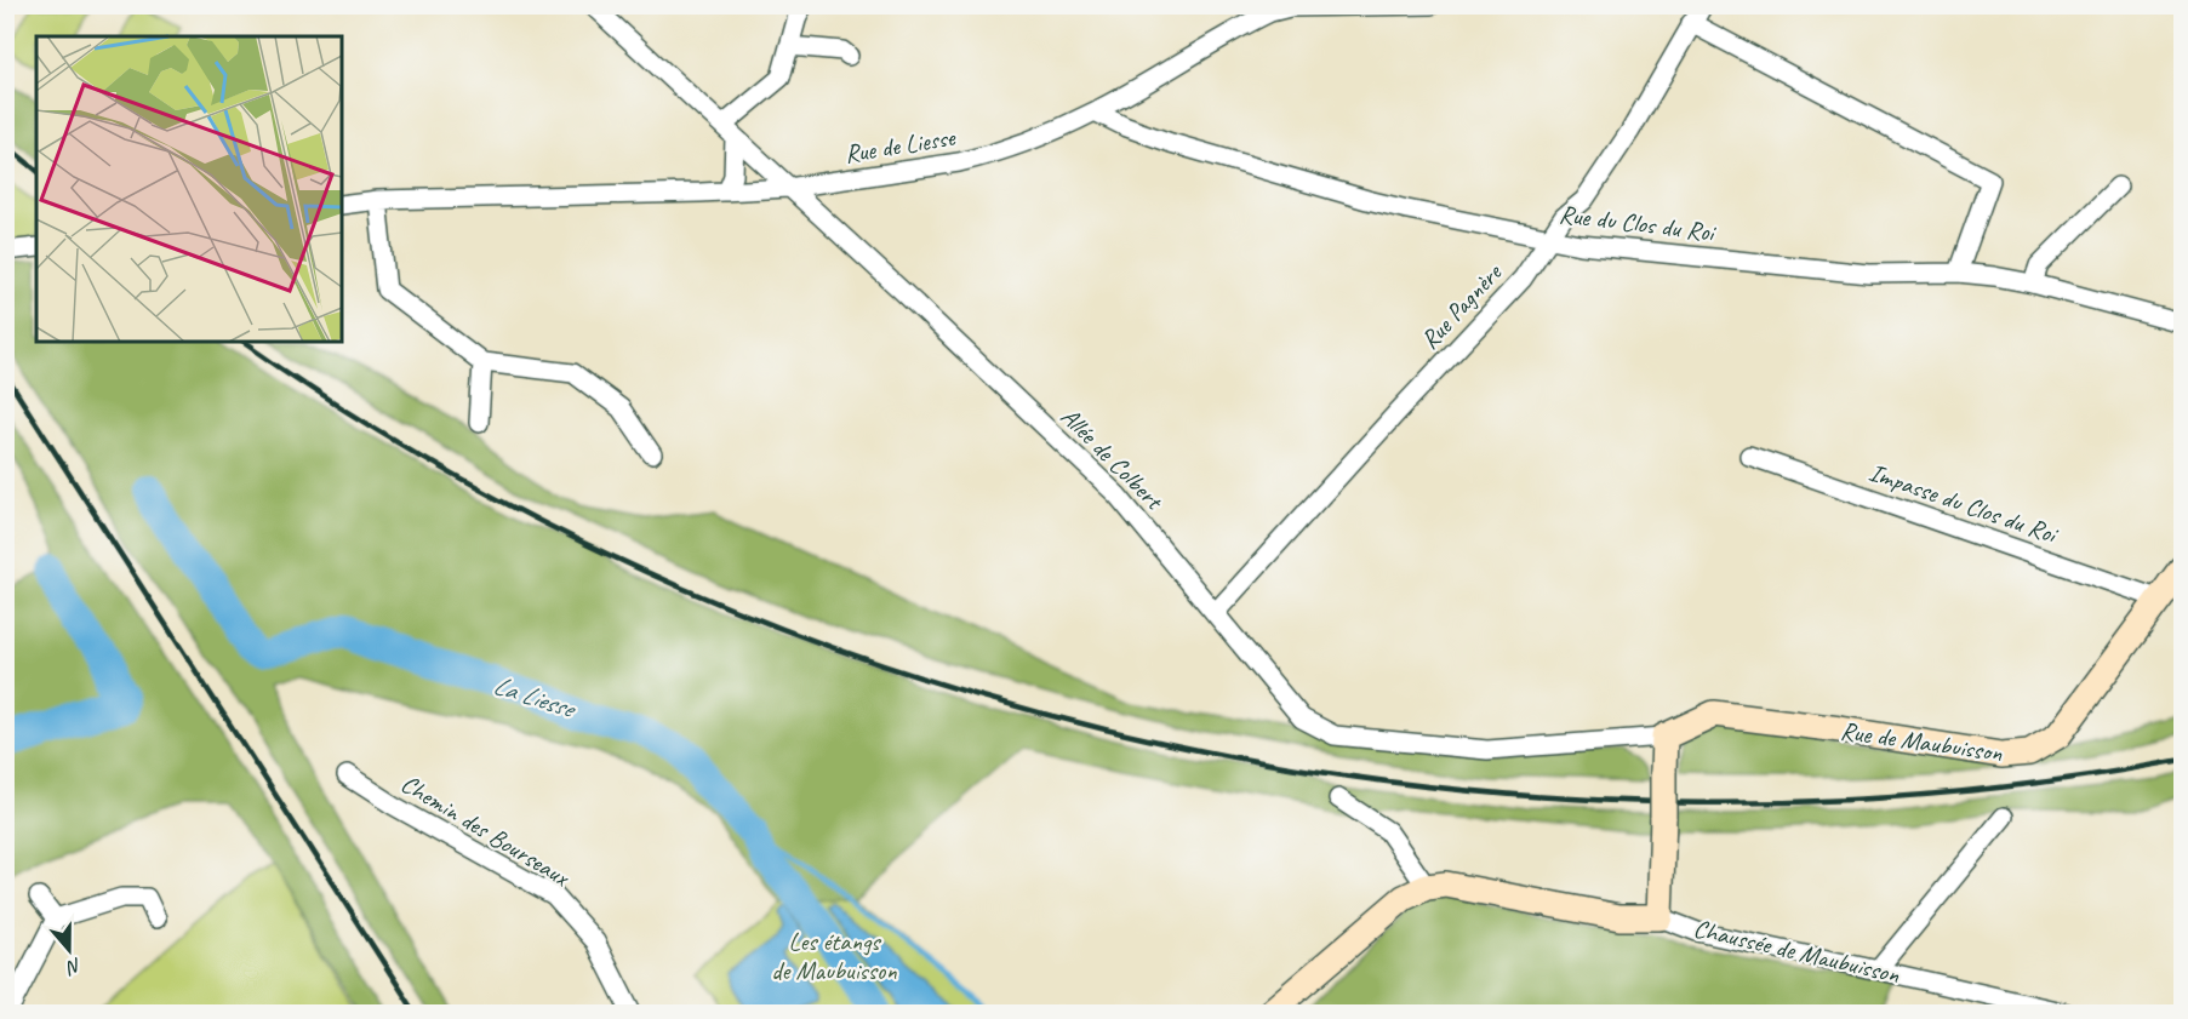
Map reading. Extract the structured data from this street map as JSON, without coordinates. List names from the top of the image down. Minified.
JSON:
{"streets":{"street":["Rue de Liesse","Rue du Clos du Roi","Rue Pagnère","Allée de Colbert","Impasse du Clos du Roi","Rue de Maubuisson","Chemin des Bourseaux","Chaussée de Maubuisson"]},"crossings":[["Rue de Liesse","Rue du Clos du Roi"],["Rue de Liesse","Allée de Colbert"],["Rue du Clos du Roi","Rue Pagnère"],["Rue Pagnère","Allée de Colbert"],["Allée de Colbert","Rue de Maubuisson"],["Allée de Colbert","Chaussée de Maubuisson"],["Impasse du Clos du Roi","Rue de Maubuisson"],["Rue de Maubuisson","Chaussée de Maubuisson"]],"water":["La Liesse"],"parks":["Les étangs de Maubuisson"],"north":"bottom"}
